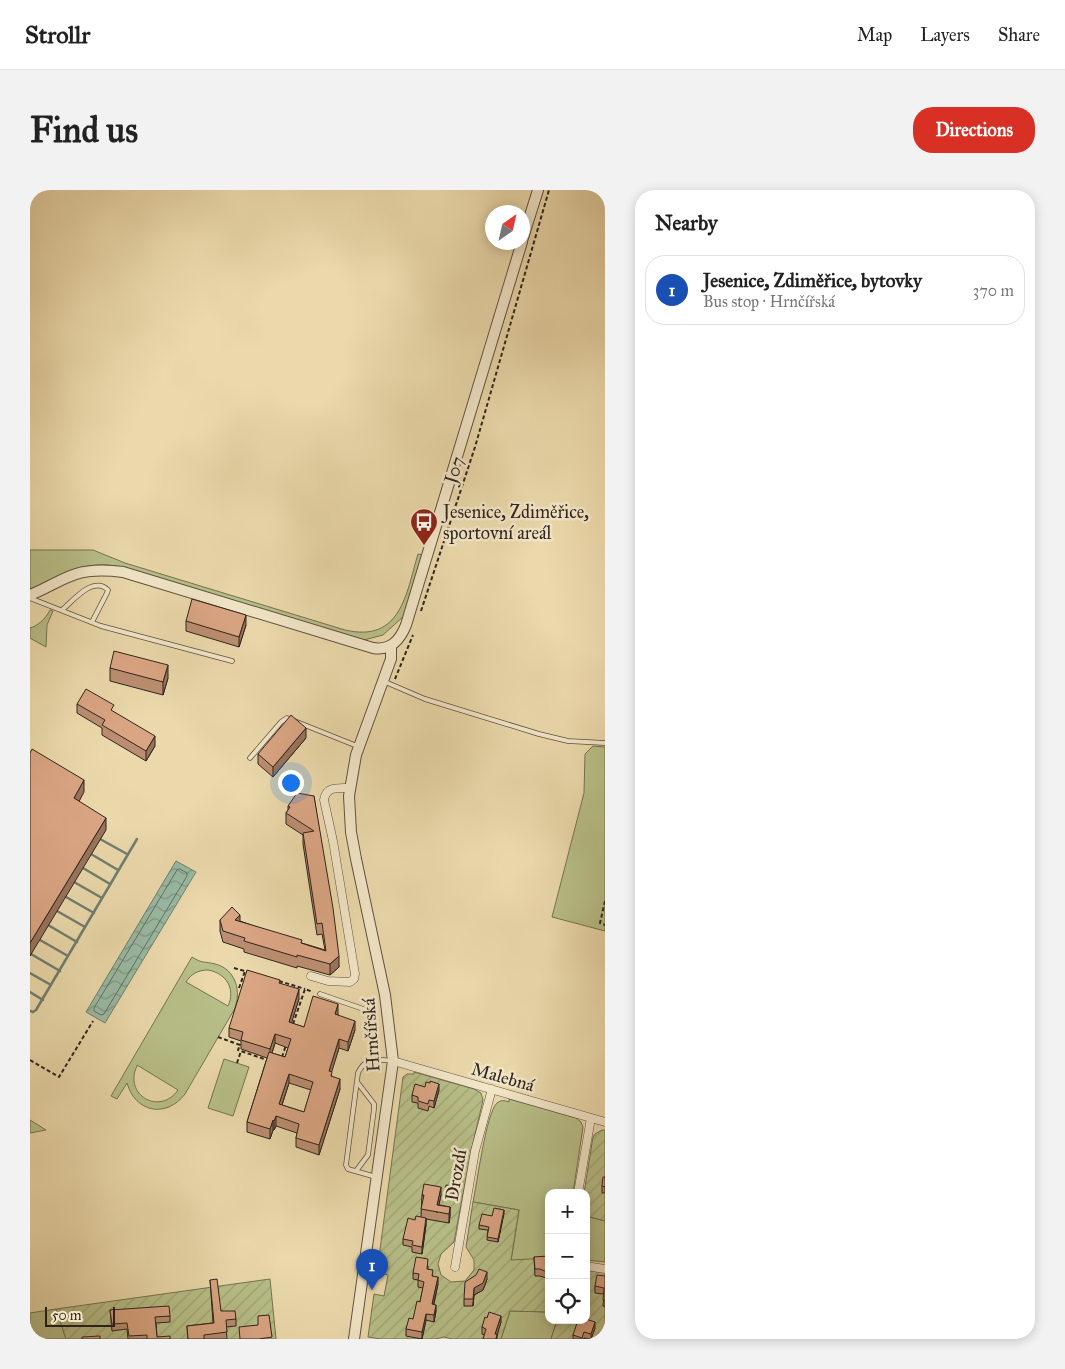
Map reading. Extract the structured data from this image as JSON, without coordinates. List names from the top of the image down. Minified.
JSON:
{"streets":{"street":["Hrnčířská","Malebná","Drozdí"],"path":["J07"]},"crossings":[["Hrnčířská","Malebná"],["Malebná","Drozdí"]],"places":{"bus stop":["Jesenice, Zdiměřice, sportovní areál"]},"scale_bar":"50 m","north":"top right","page":{"header":"Strollr","nav":["Map","Layers","Share"],"buttons":"Directions","title":"Find us","heading":"Nearby","list":[{"mark":"1","name":"Jesenice, Zdiměřice, bytovky","note":"Bus stop · Hrnčířská","value":"370 m"}],"map_buttons":["+","−"],"pins":"1","scale":"50 m"}}
